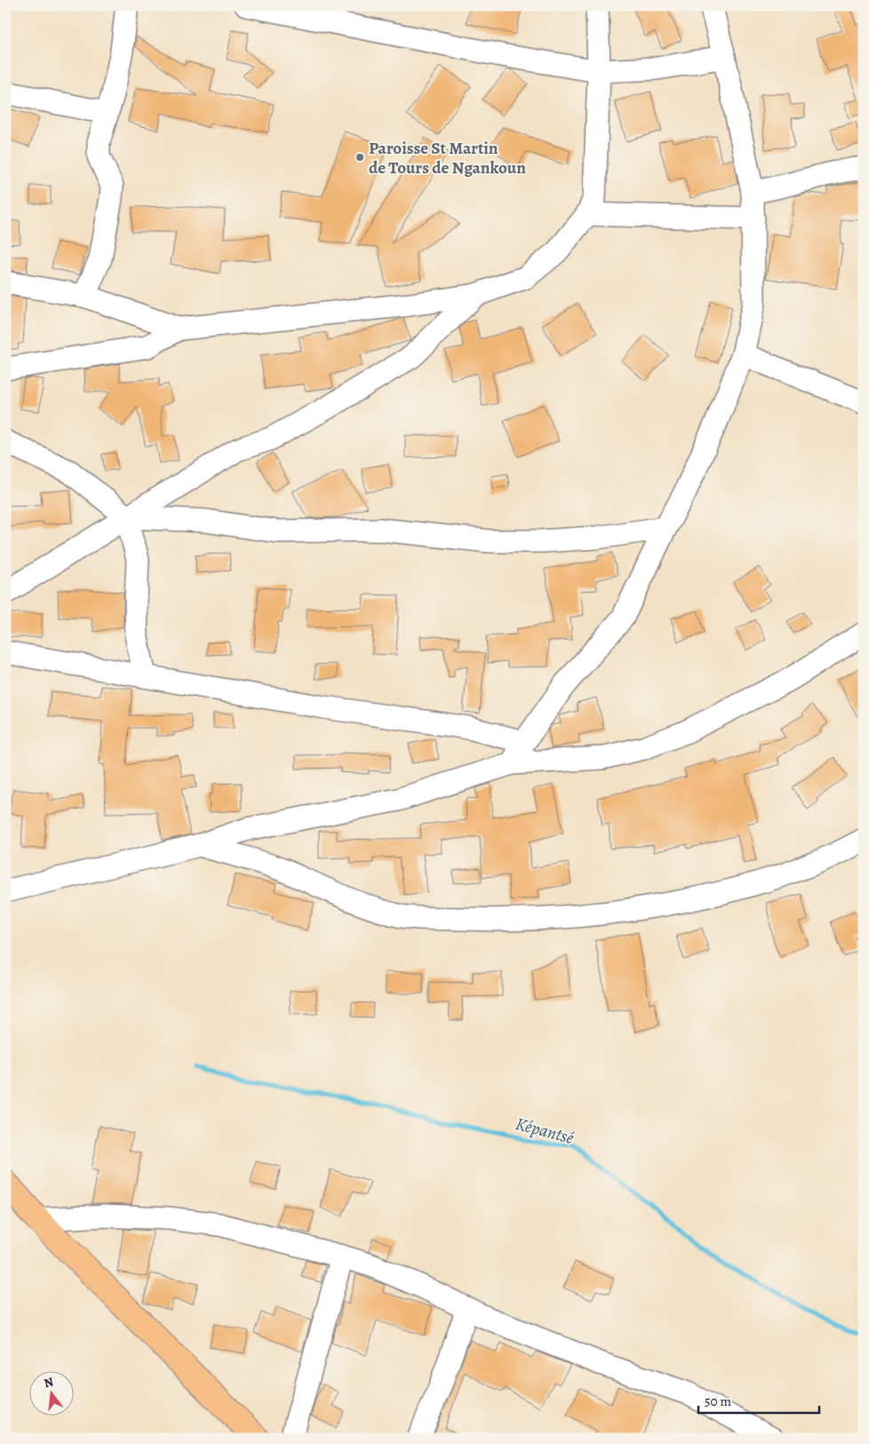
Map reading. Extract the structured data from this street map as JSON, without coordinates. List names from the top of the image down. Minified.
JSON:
{"water":["Képantsé"],"places":["Paroisse St Martin de Tours de Ngankoun"],"scale_bar":"50 m","north":"top"}
